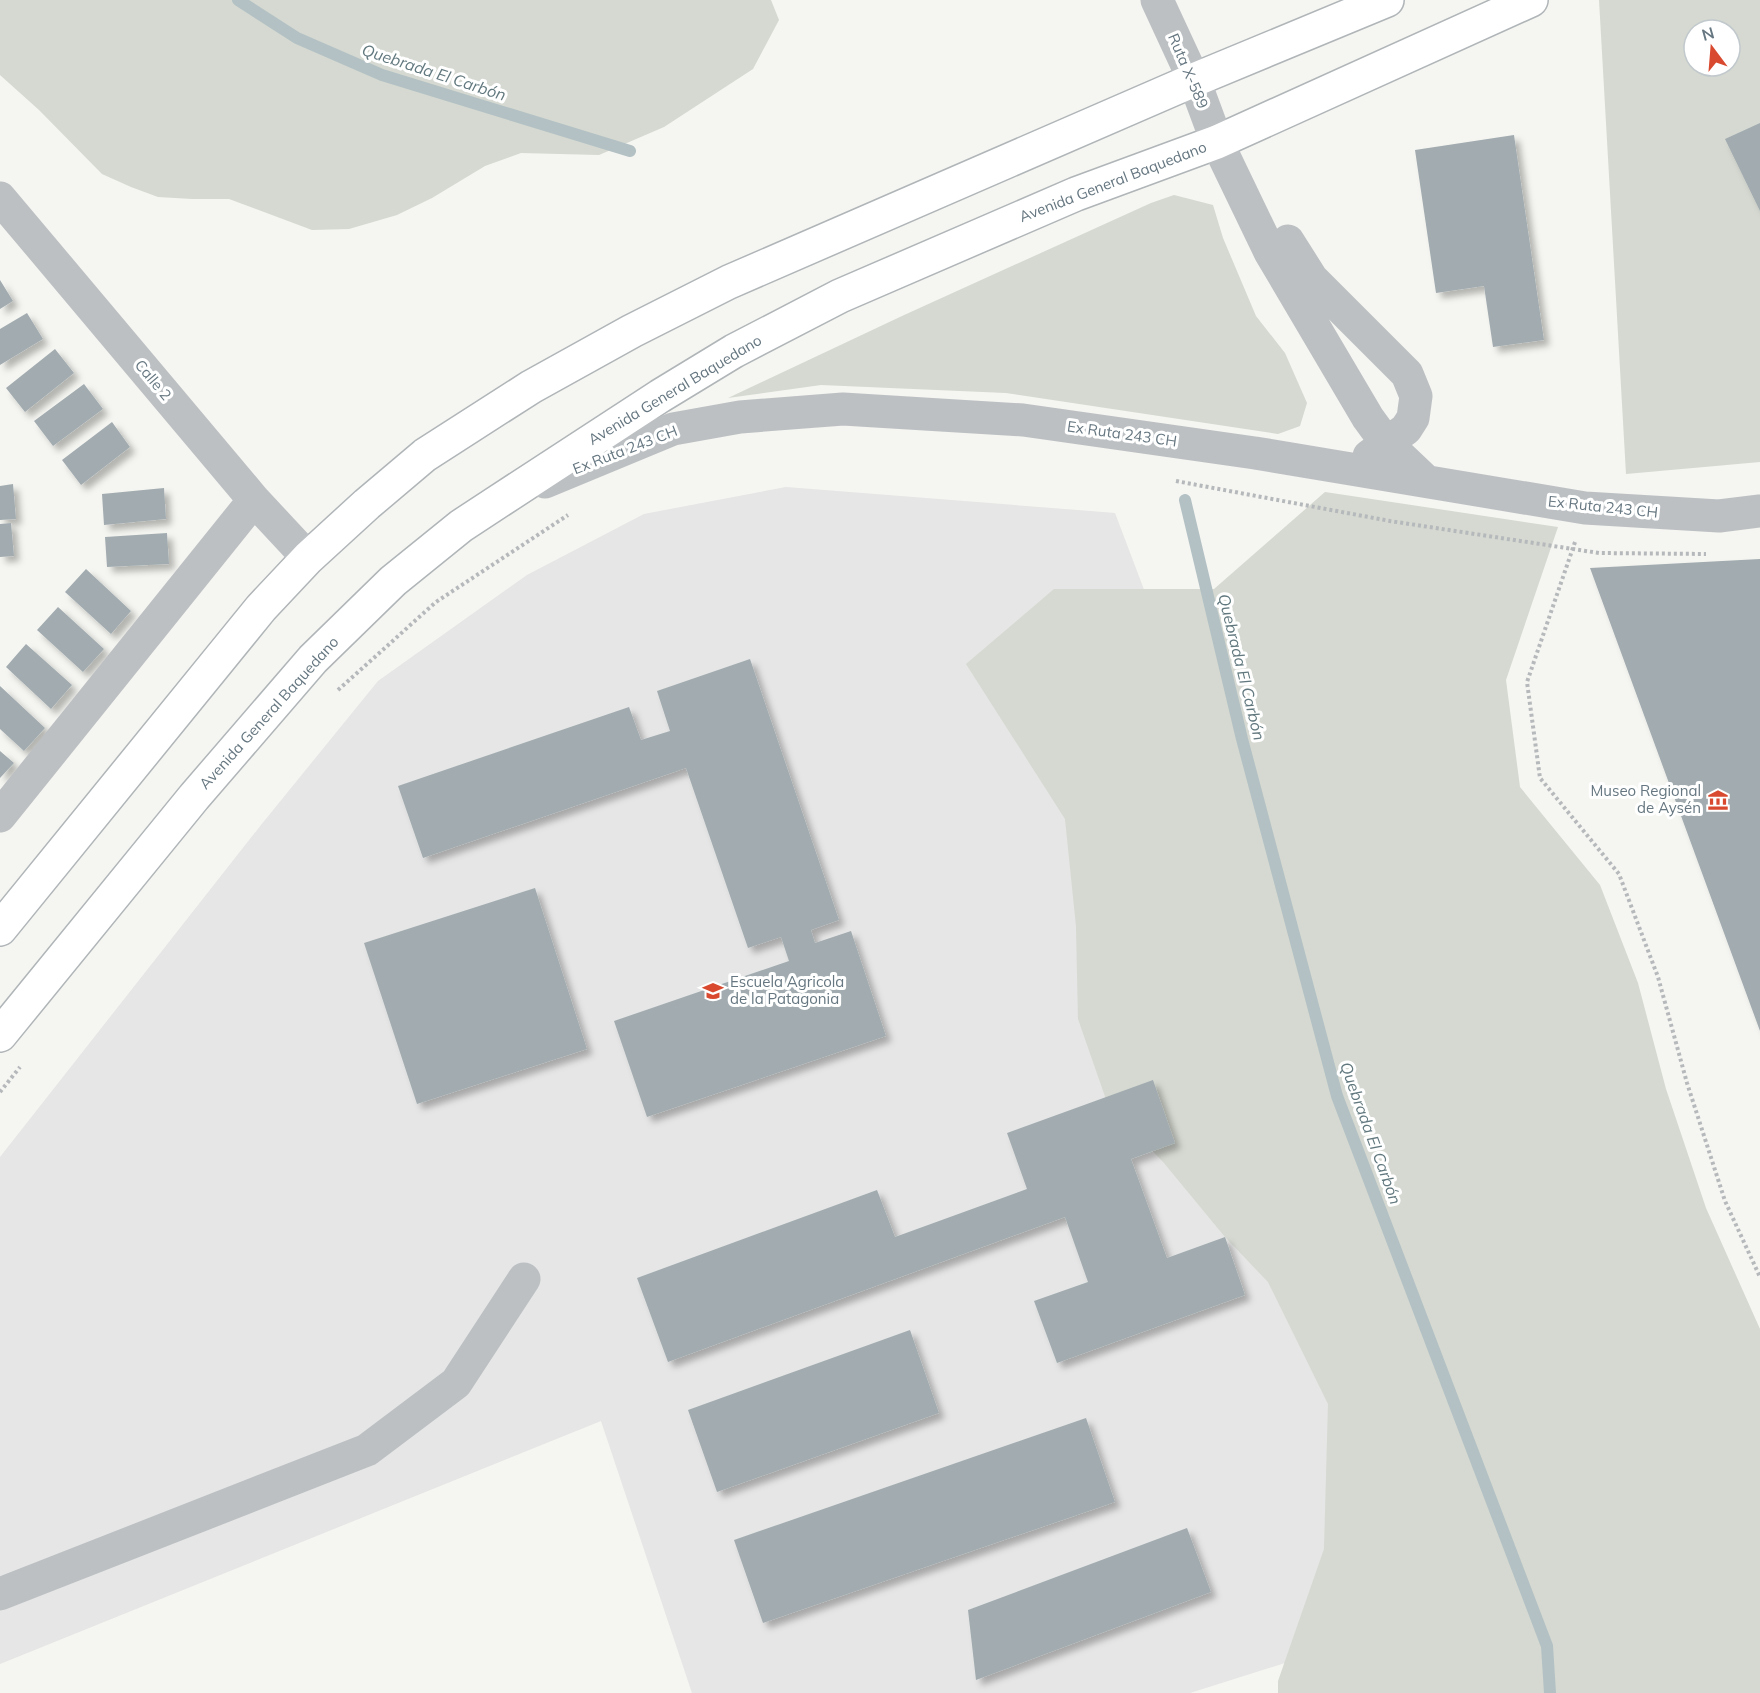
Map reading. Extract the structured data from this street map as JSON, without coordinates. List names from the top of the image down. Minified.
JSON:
{"streets":{"main road":["Avenida General Baquedano"],"street":["Ruta X-589","Calle 2","Ex Ruta 243 CH"]},"crossings":[["Ruta X-589","Avenida General Baquedano"],["Avenida General Baquedano","Ex Ruta 243 CH"]],"water":["Quebrada El Carbón"],"places":{"museum":["Museo Regional de Aysén"],"school or university":["Escuela Agricola de la Patagonia"]},"north":"top"}
